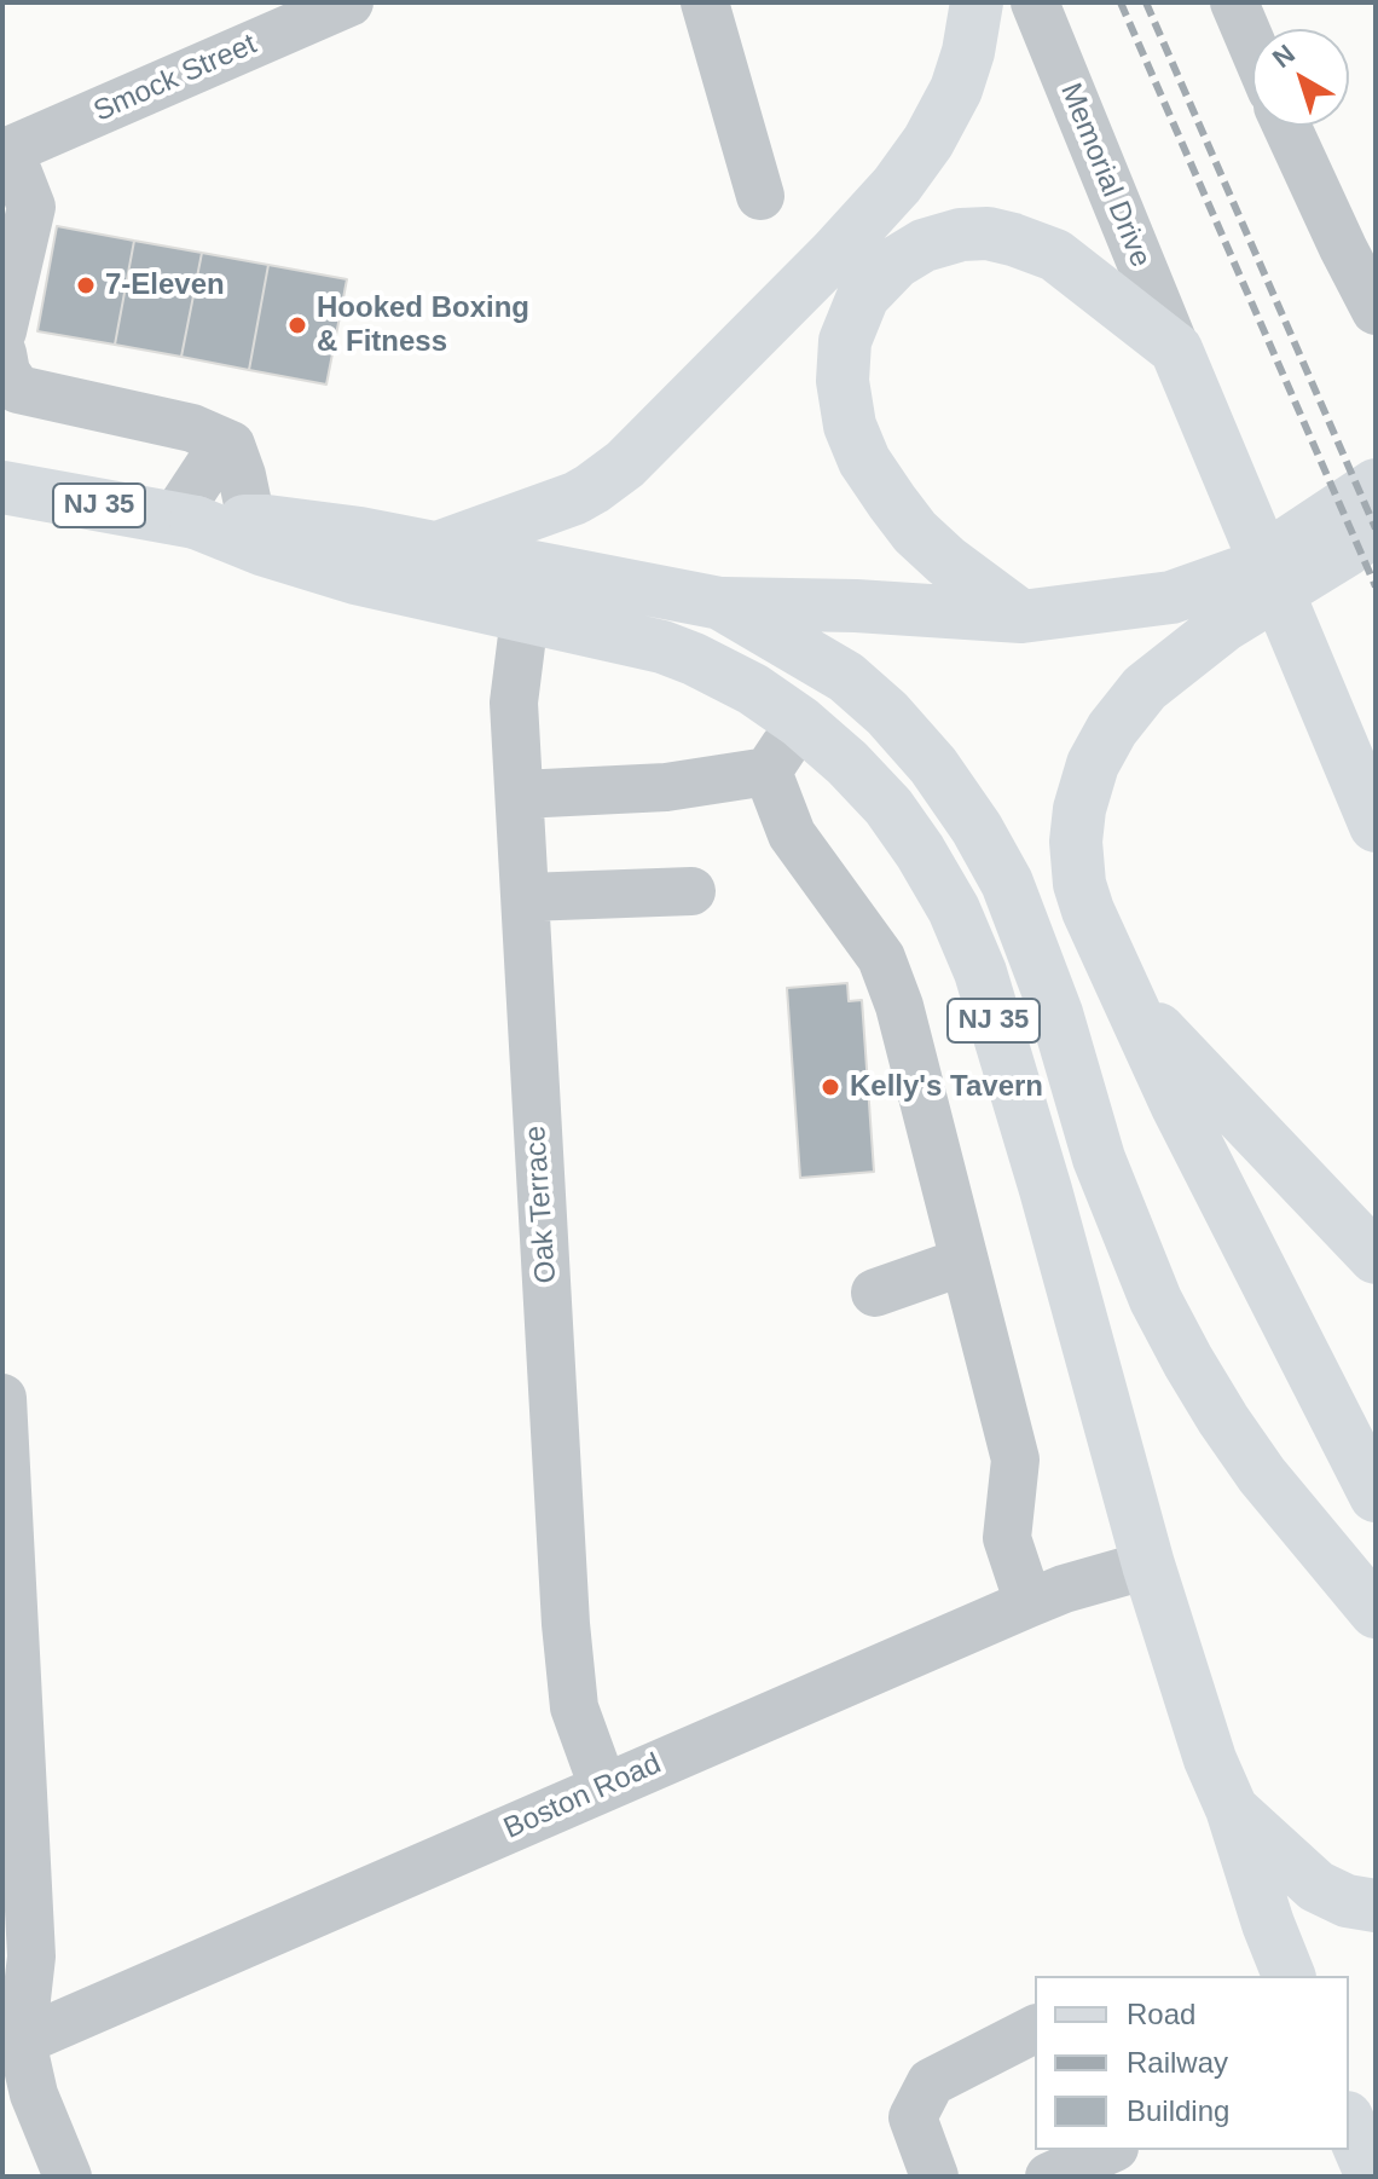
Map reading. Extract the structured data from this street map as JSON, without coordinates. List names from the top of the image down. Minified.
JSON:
{"streets":{"main road":["NJ 35"],"street":["Smock Street","Memorial Drive","Oak Terrace","Boston Road"]},"crossings":[["NJ 35","Oak Terrace"],["NJ 35","Boston Road"],["Oak Terrace","Boston Road"]],"places":["7-Eleven","Hooked Boxing & Fitness","Kelly's Tavern"],"legend":["Road","Railway","Building"],"north":"top left"}
